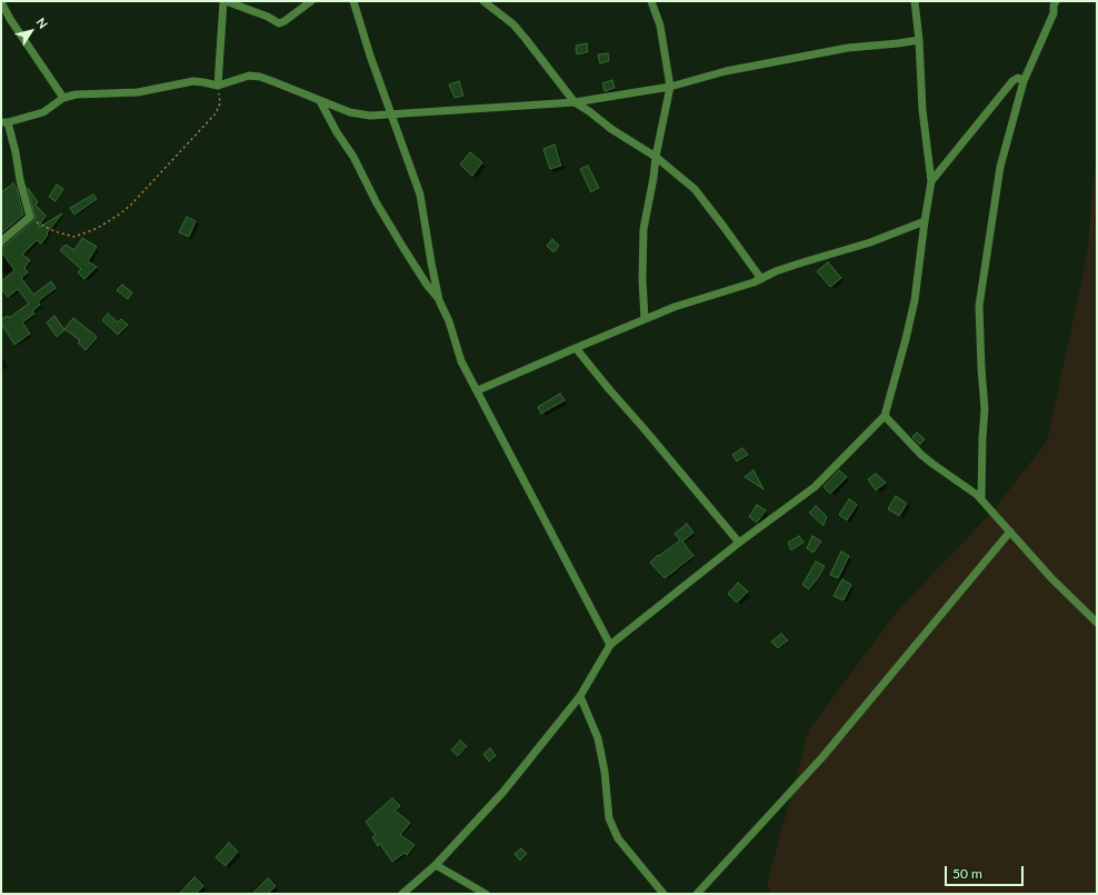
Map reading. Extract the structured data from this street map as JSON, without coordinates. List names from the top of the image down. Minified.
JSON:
{"scale_bar":"50 m","north":"top right"}
